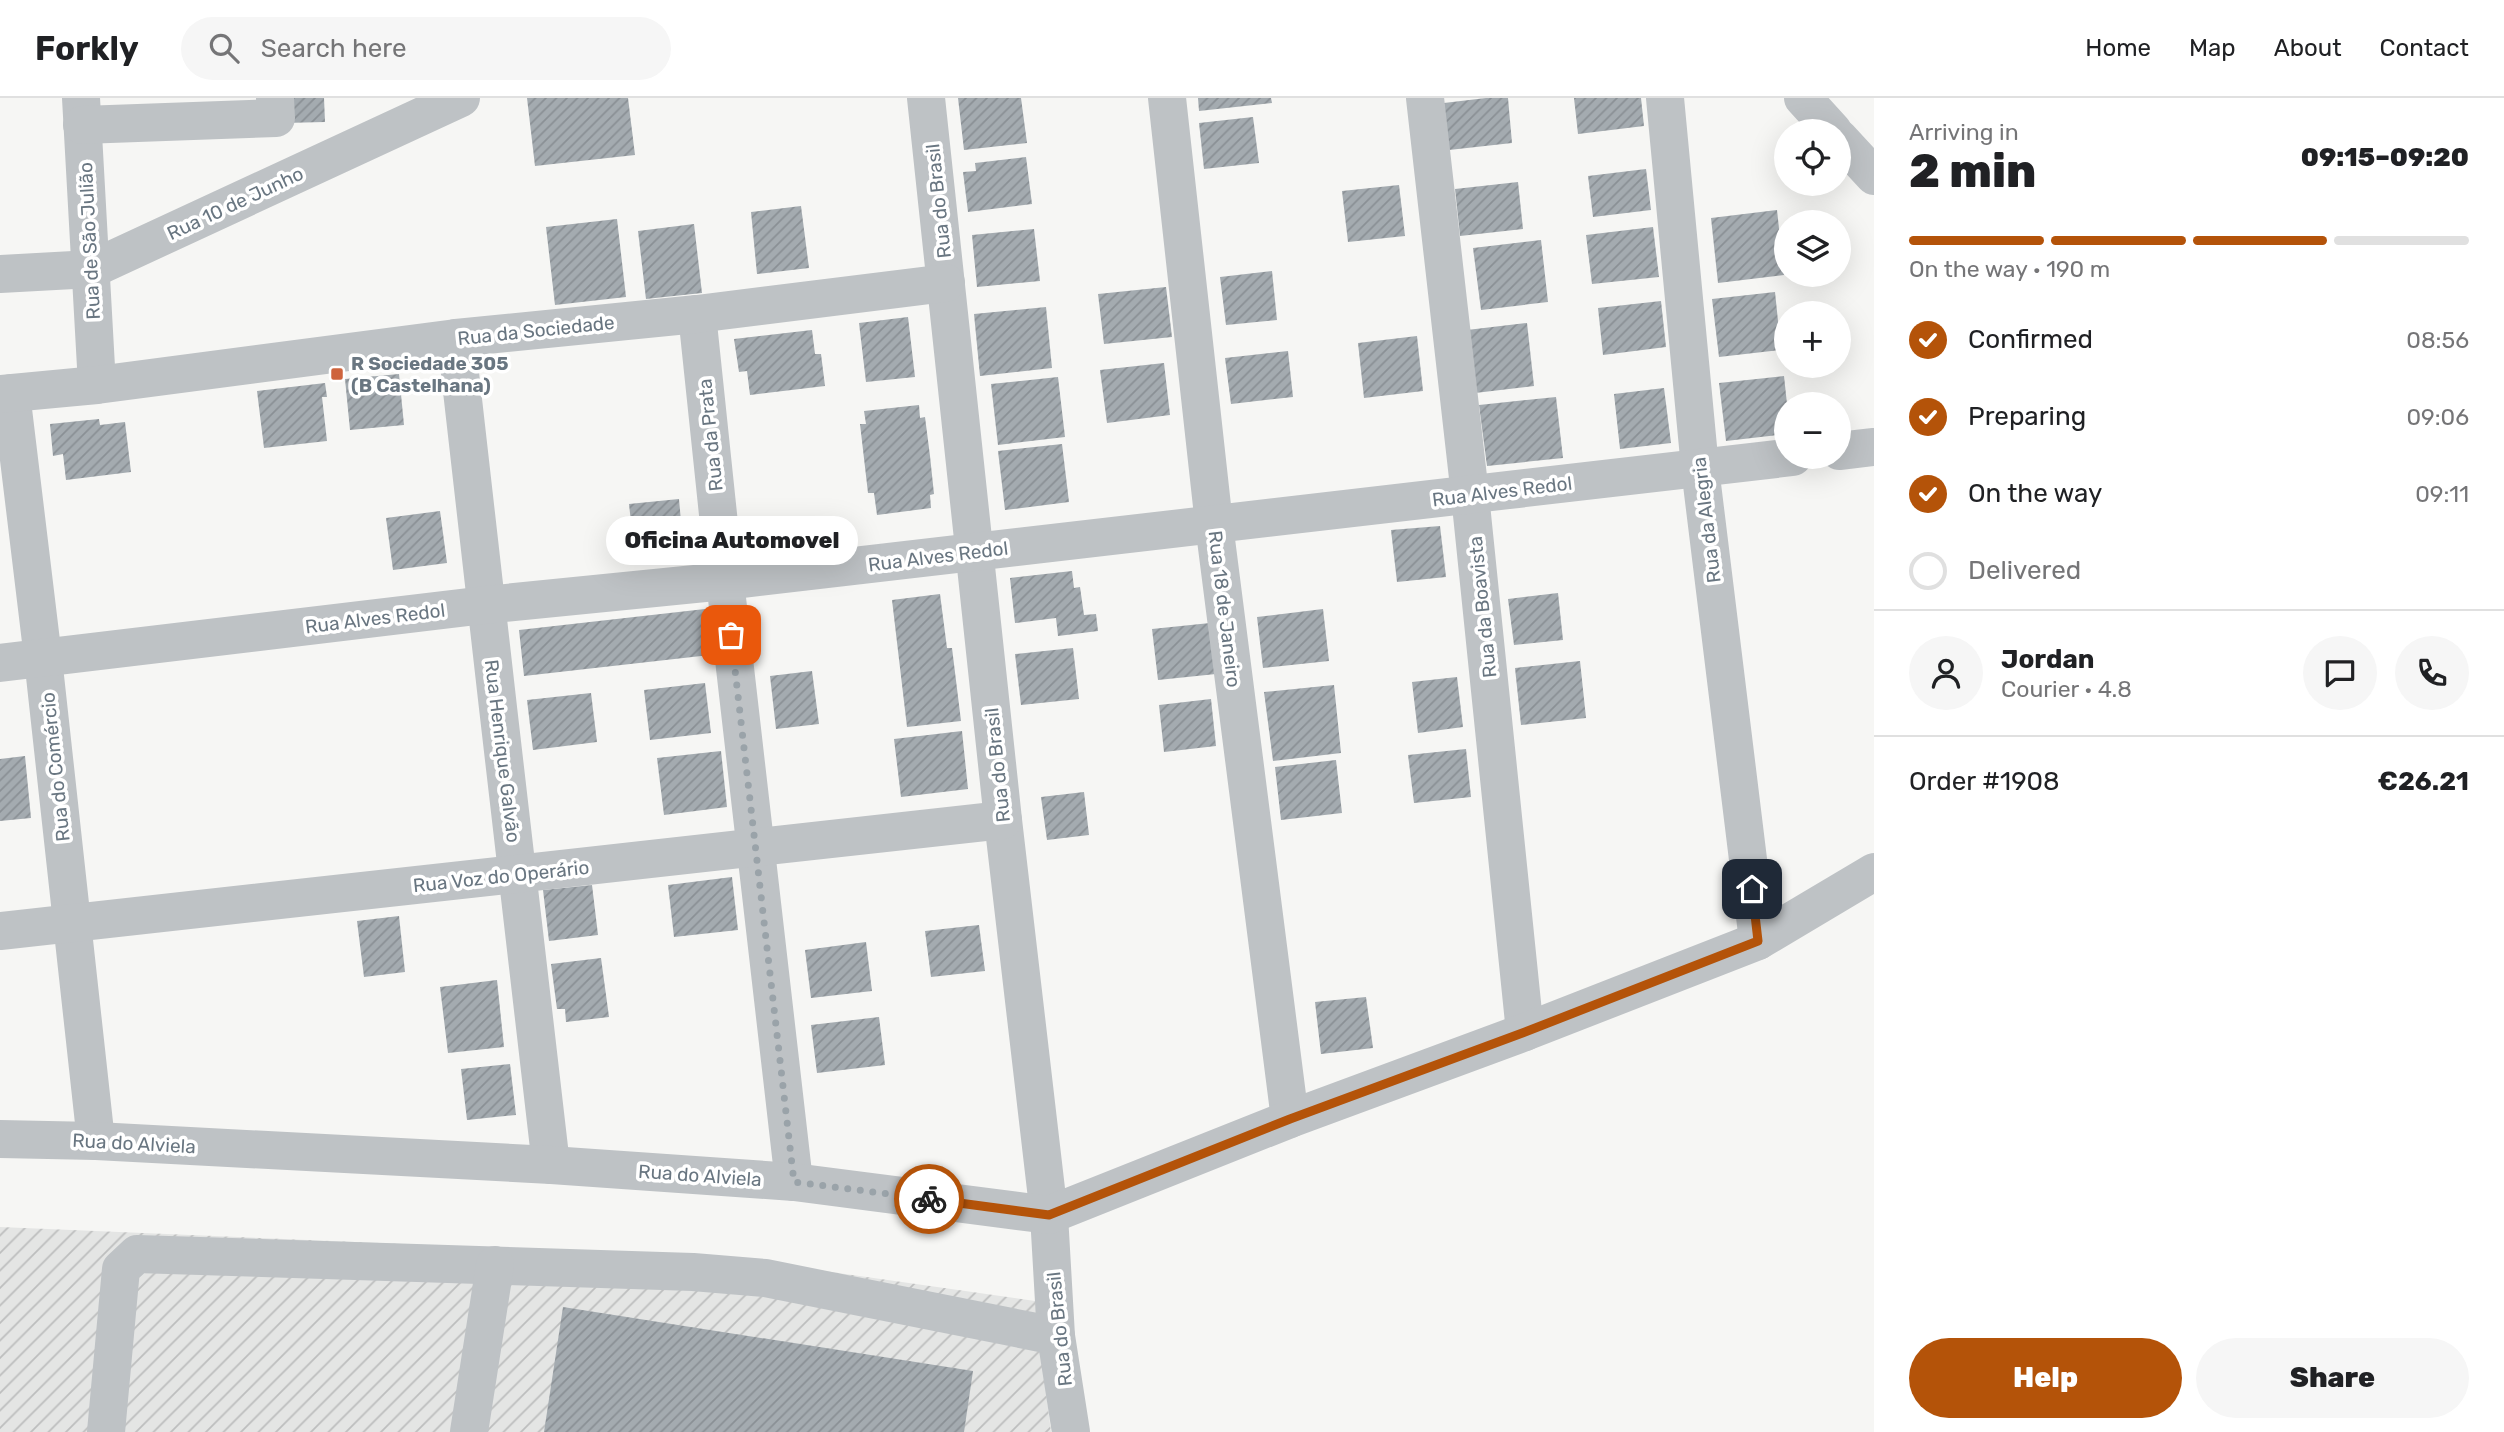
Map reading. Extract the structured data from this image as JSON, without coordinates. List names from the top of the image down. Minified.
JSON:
{"streets":{"street":["Rua do Brasil","Rua 10 de Junho","Rua de São Julião","Rua da Sociedade","Rua da Prata","Rua Alves Redol","Rua da Alegria","Rua da Boavista","Rua 18 de Janeiro","Rua Henrique Galvão","Rua do Comércio","Rua Voz do Operário","Rua do Alviela"]},"crossings":[["Rua do Brasil","Rua da Sociedade"],["Rua do Brasil","Rua Alves Redol"],["Rua do Brasil","Rua Voz do Operário"],["Rua do Brasil","Rua do Alviela"],["Rua 10 de Junho","Rua de São Julião"],["Rua de São Julião","Rua da Sociedade"],["Rua da Sociedade","Rua da Prata"],["Rua da Sociedade","Rua Henrique Galvão"],["Rua da Sociedade","Rua do Comércio"],["Rua da Prata","Rua Alves Redol"],["Rua da Prata","Rua Voz do Operário"],["Rua da Prata","Rua do Alviela"],["Rua Alves Redol","Rua da Alegria"],["Rua Alves Redol","Rua da Boavista"],["Rua Alves Redol","Rua 18 de Janeiro"],["Rua Alves Redol","Rua Henrique Galvão"],["Rua Alves Redol","Rua do Comércio"],["Rua da Alegria","Rua do Alviela"],["Rua da Boavista","Rua do Alviela"],["Rua 18 de Janeiro","Rua do Alviela"],["Rua Henrique Galvão","Rua Voz do Operário"],["Rua Henrique Galvão","Rua do Alviela"],["Rua do Comércio","Rua Voz do Operário"],["Rua do Comércio","Rua do Alviela"]],"places":{"transit":["R Sociedade 305 (B Castelhana)"],"other":["Oficina Automovel"]},"page":{"header":"Forkly","search":"Search here","nav":["Home","Map","About","Contact"],"heading":["2 min","Arriving in","09:15–09:20"],"panel":["Jordan","Courier · 4.8","Order #1908","€26.21"],"map_buttons":["+","−"],"bar":"On the way · 190 m","list":[["Confirmed","08:56"],["Preparing","09:06"],["On the way","09:11"],"Delivered"],"bubble":"Oficina Automovel","buttons":["Help","Share"]}}
